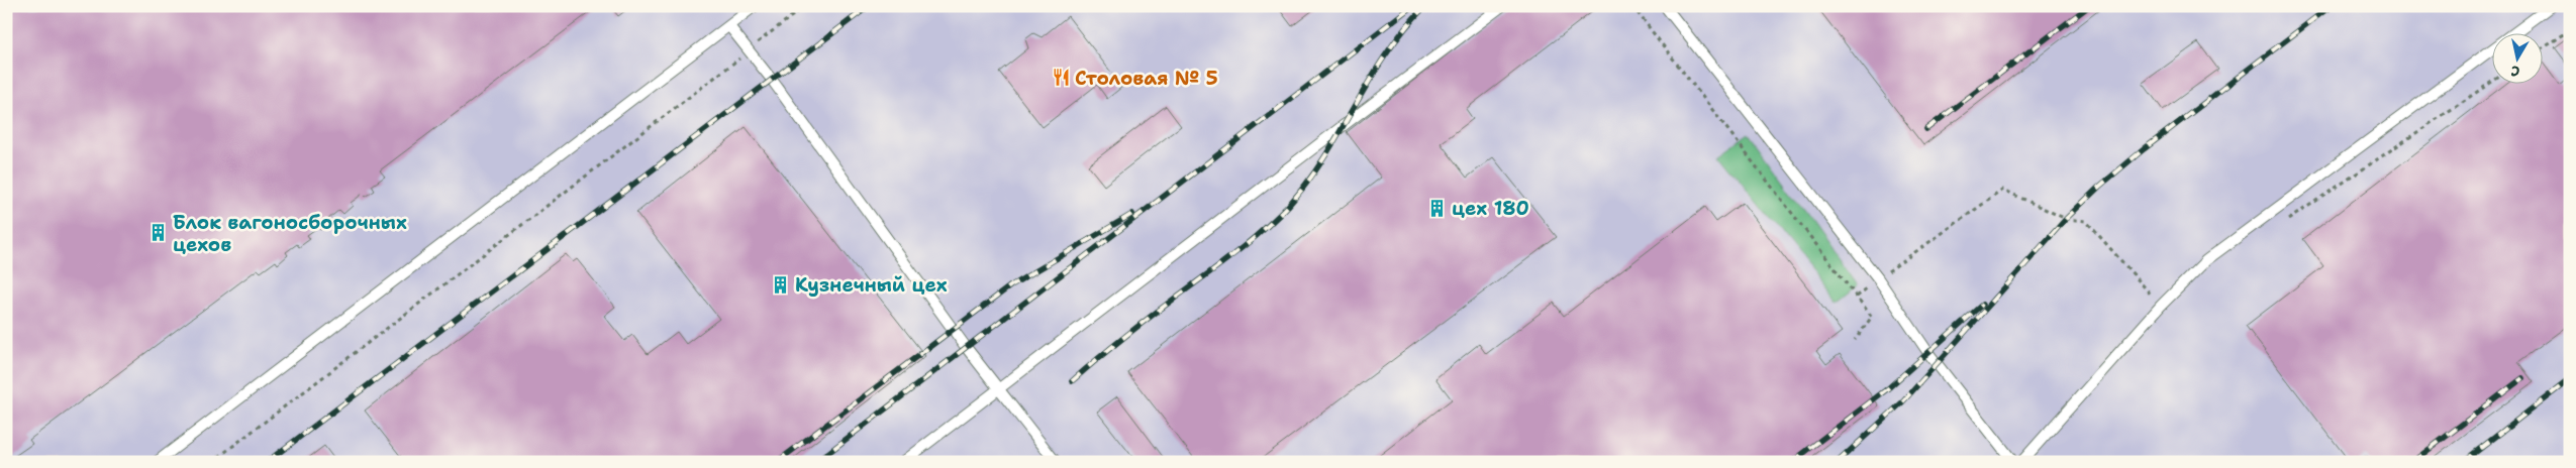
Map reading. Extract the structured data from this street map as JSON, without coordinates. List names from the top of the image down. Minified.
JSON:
{"places":{"restaurant":["Столовая № 5"],"building":["цех 180","Блок вагоносборочных цехов","Кузнечный цех"]},"north":"bottom"}
